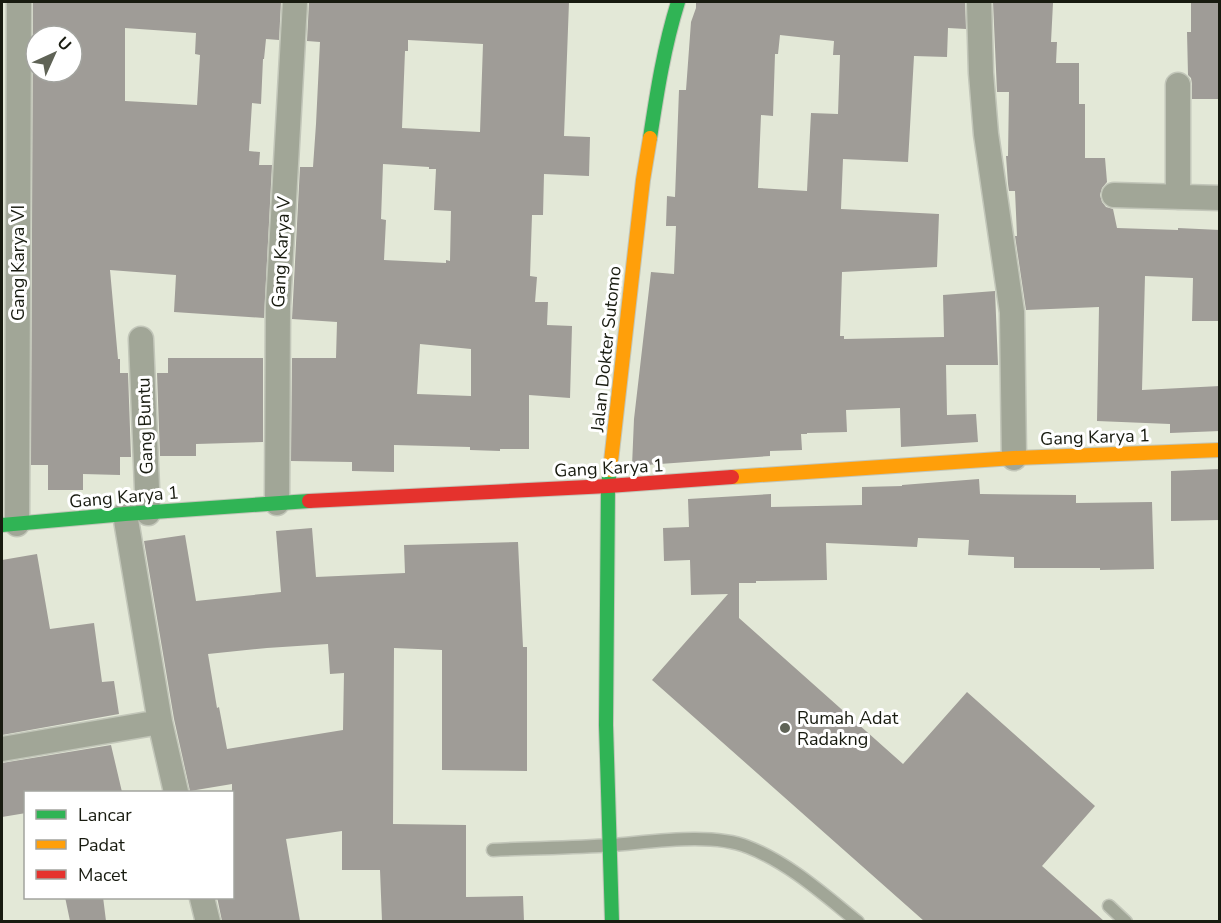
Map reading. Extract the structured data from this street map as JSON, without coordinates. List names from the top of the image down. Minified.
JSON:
{"streets":{"street":["Gang Karya V","Gang Karya VI","Jalan Dokter Sutomo","Gang Buntu","Gang Karya 1"]},"crossings":[["Gang Karya V","Gang Karya 1"],["Gang Karya VI","Gang Karya 1"],["Jalan Dokter Sutomo","Gang Karya 1"],["Gang Buntu","Gang Karya 1"]],"places":["Rumah Adat Radakng"],"legend":["Lancar","Padat","Macet"],"north":"top right"}
